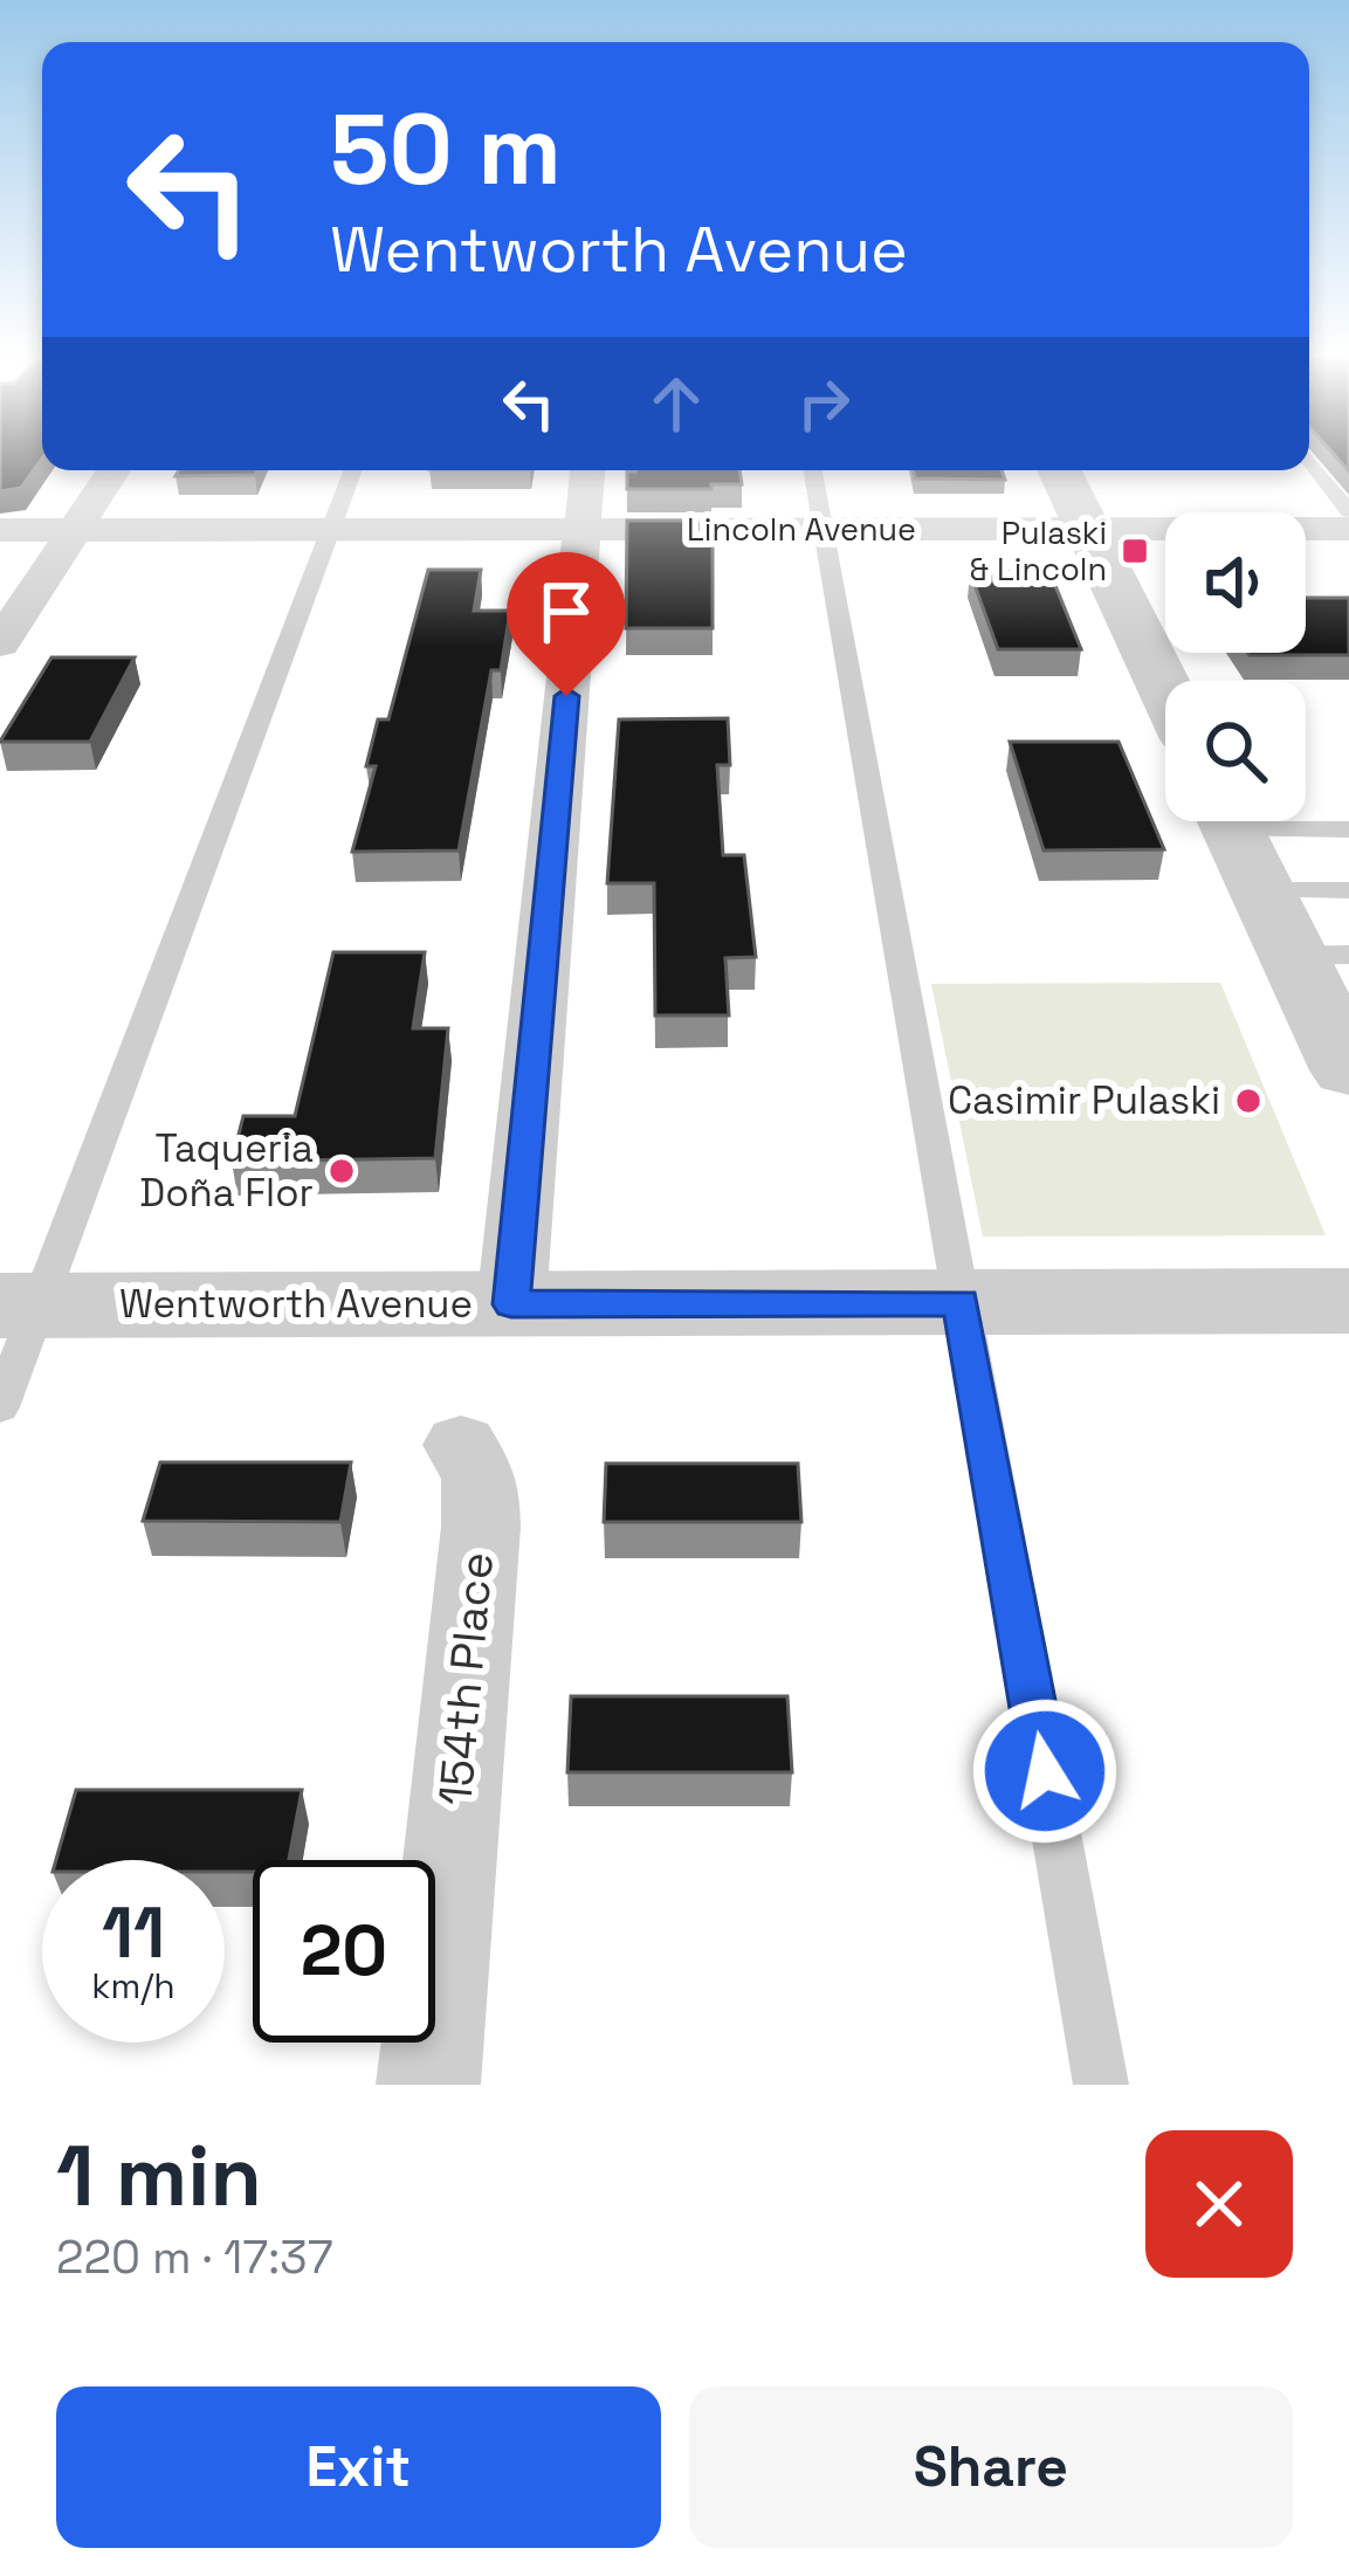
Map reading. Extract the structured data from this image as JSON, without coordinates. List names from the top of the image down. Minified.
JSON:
{"streets":{"street":["Lincoln Avenue","Wentworth Avenue","154th Place"]},"places":{"transit":["Pulaski & Lincoln"],"other":["Casimir Pulaski","Taqueria Doña Flor"]},"page":{"turn":["50 m","Wentworth Avenue"],"speed":"11 km/h","limit":"20","heading":["1 min","220 m · 17:37"],"buttons":["Exit","Share"]}}
